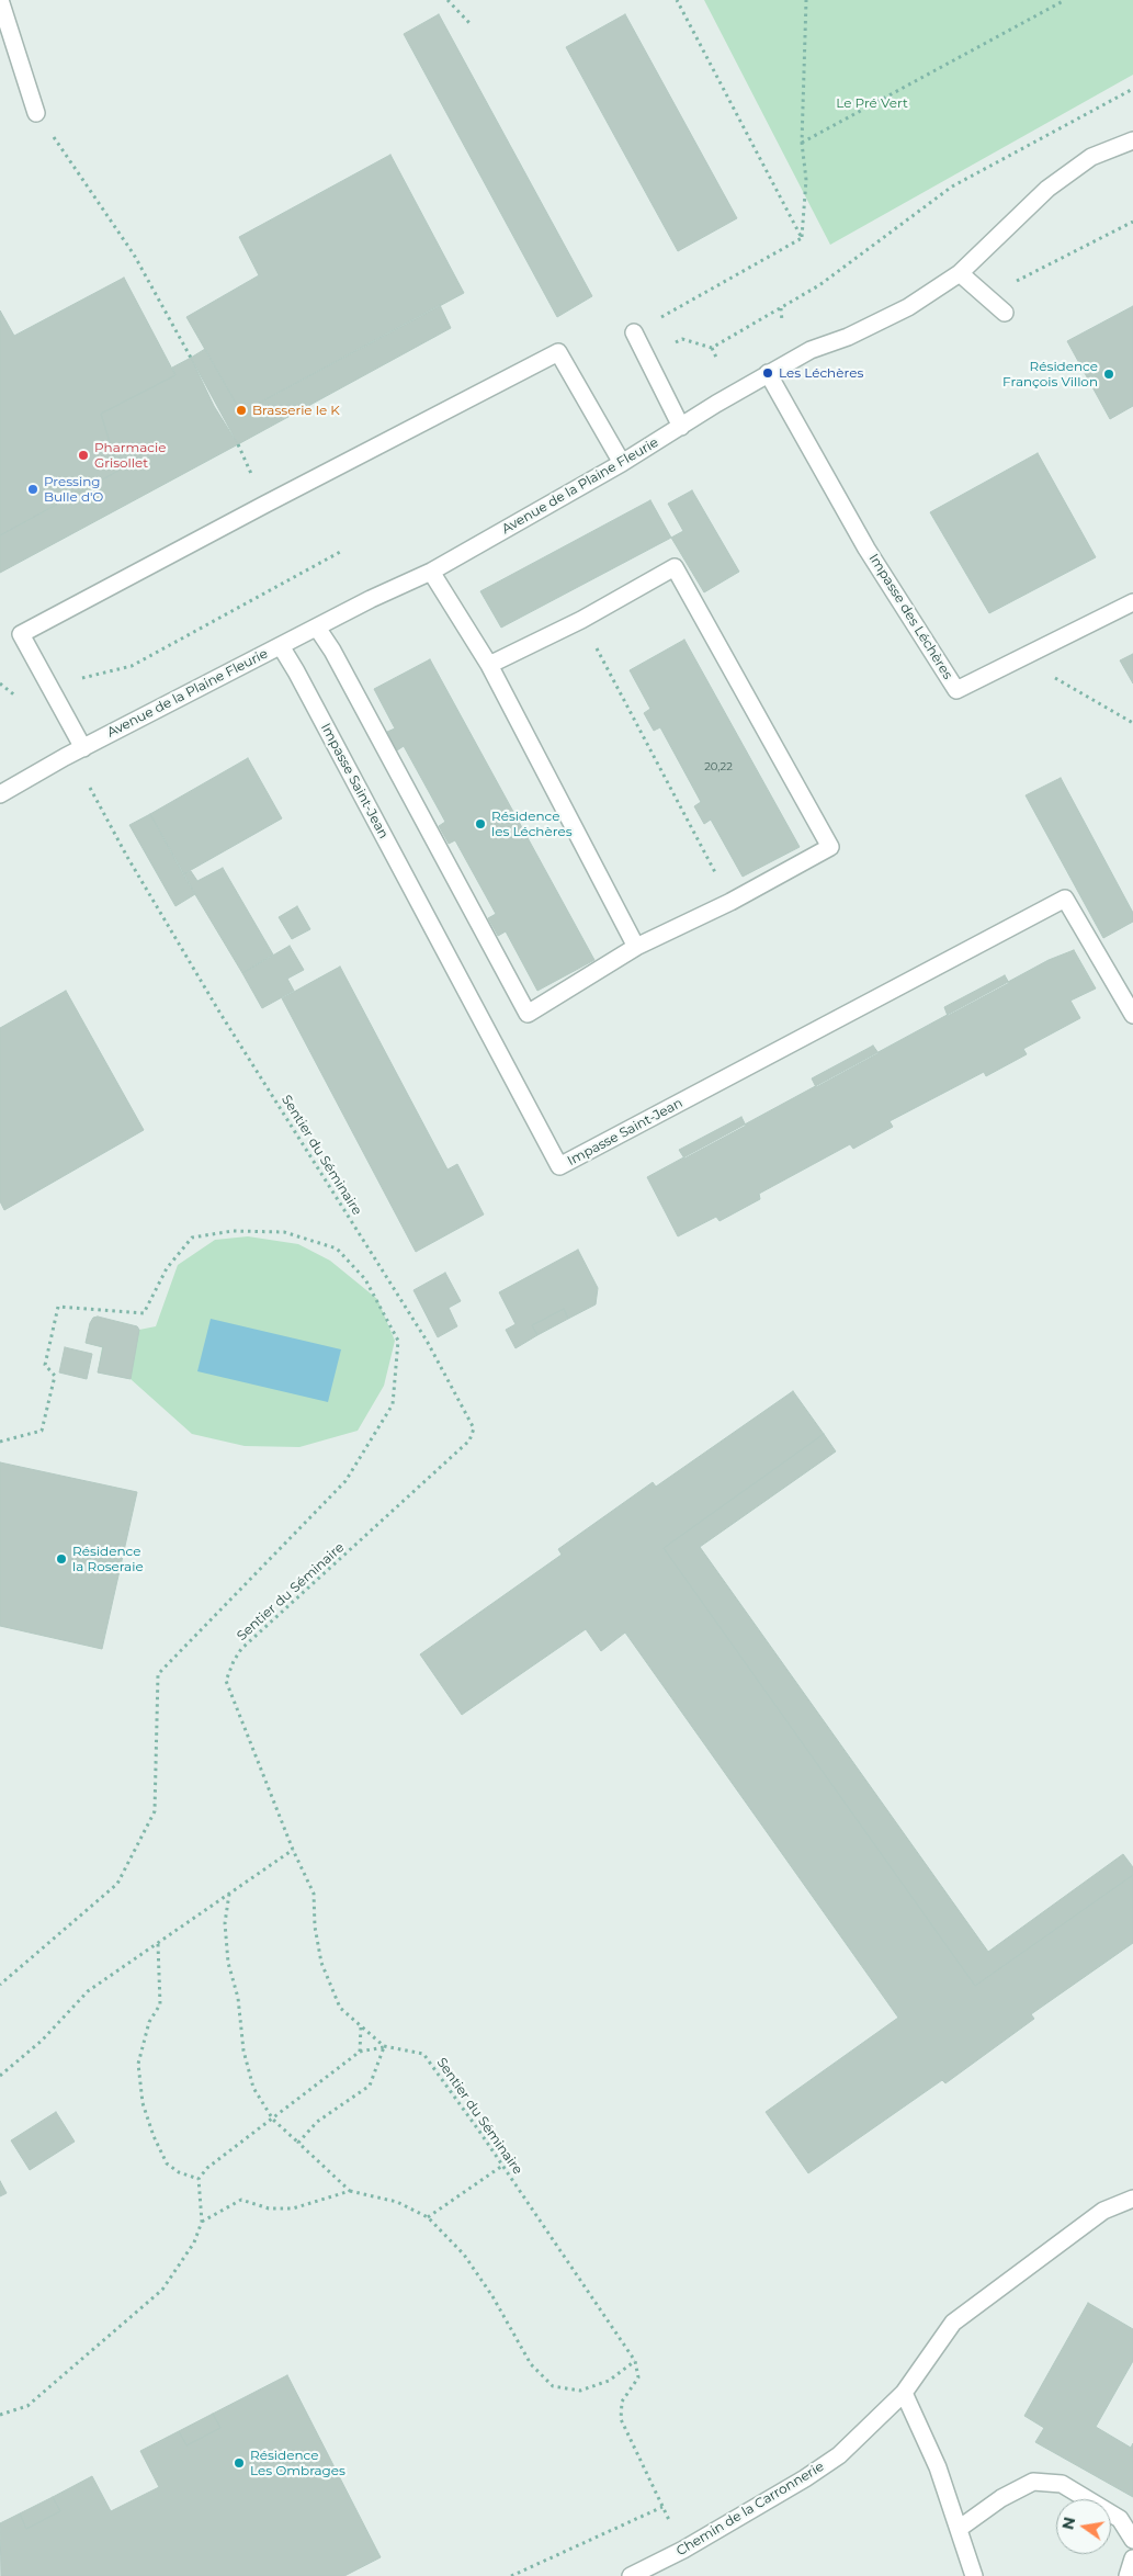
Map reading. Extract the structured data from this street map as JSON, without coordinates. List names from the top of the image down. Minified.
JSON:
{"streets":{"street":["Avenue de la Plaine Fleurie","Impasse des Léchères","Impasse Saint-Jean","Chemin de la Carronnerie"],"path":["Sentier du Séminaire"]},"crossings":[["Avenue de la Plaine Fleurie","Impasse des Léchères"],["Avenue de la Plaine Fleurie","Impasse Saint-Jean"]],"parks":["Le Pré Vert"],"places":["Les Léchères","Résidence François Villon","Brasserie le K","Pharmacie Grisollet","Pressing Bulle d'O","Résidence les Léchères","Résidence la Roseraie","Résidence Les Ombrages"],"house_numbers":["20,22"],"north":"left"}
